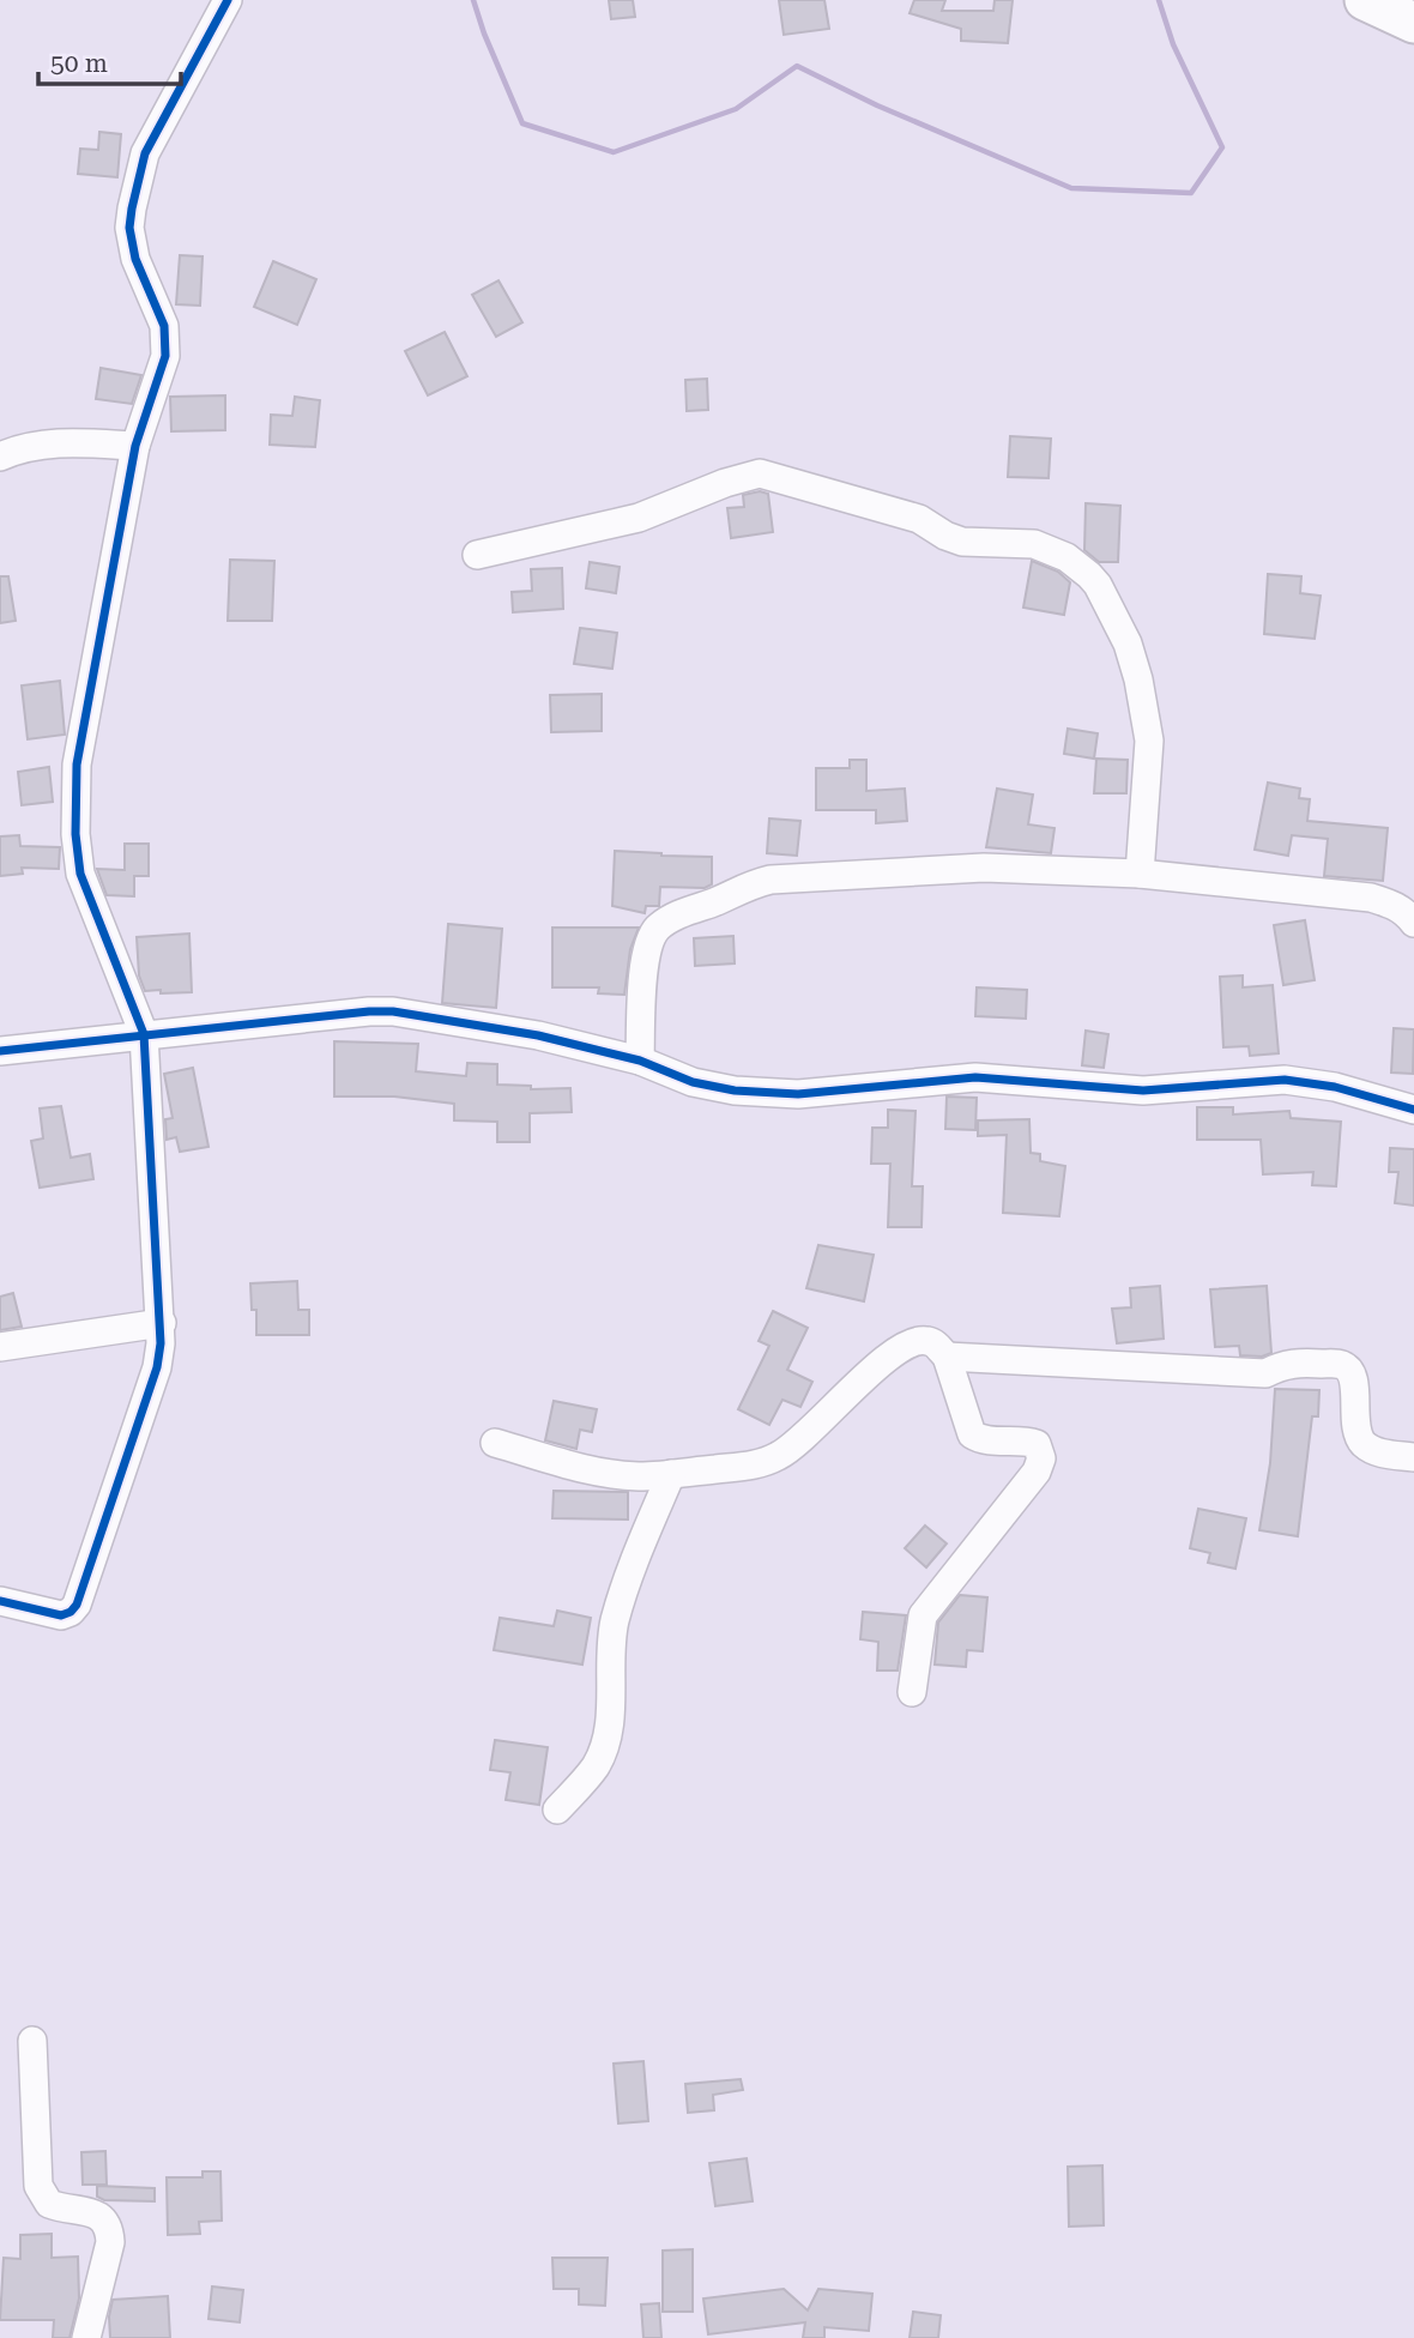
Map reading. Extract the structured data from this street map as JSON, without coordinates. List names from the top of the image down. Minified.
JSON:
{"scale_bar":"50 m"}
